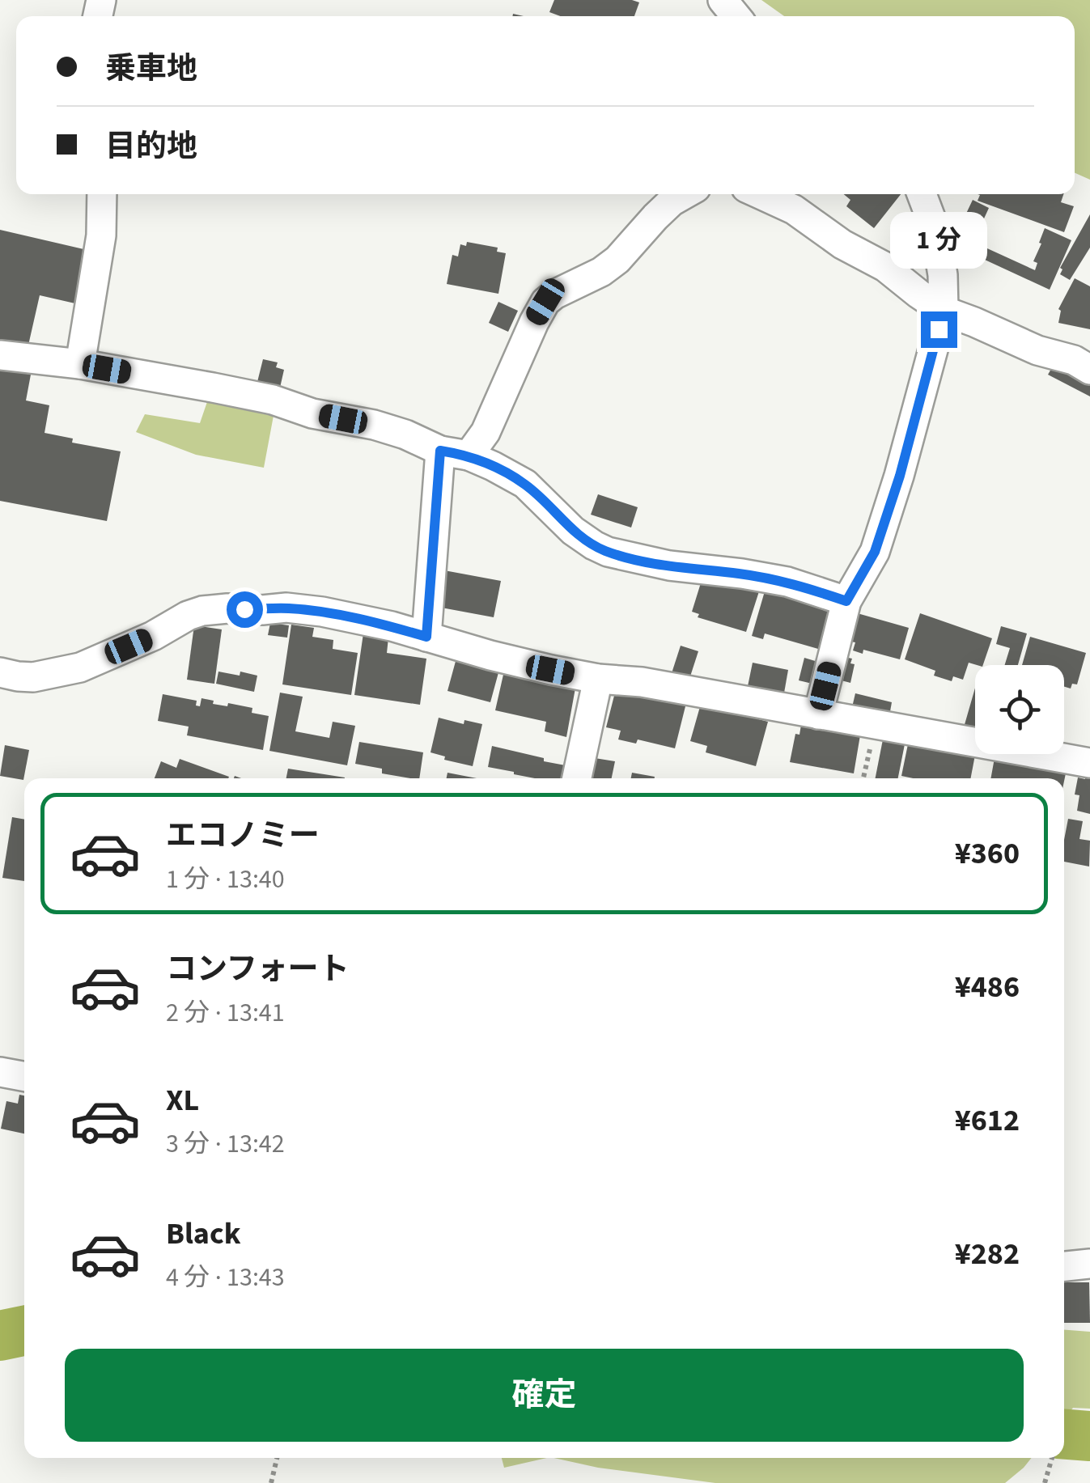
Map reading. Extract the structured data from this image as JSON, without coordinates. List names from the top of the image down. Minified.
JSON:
{"page":{"banner":["乗車地","目的地"],"bubble":"1 分","list":[{"name":"エコノミー","note":"1 分 · 13:40","value":"¥360"},{"name":"コンフォート","note":"2 分 · 13:41","value":"¥486"},{"name":"XL","note":"3 分 · 13:42","value":"¥612"},{"name":"Black","note":"4 分 · 13:43","value":"¥282"}],"buttons":"確定"}}
